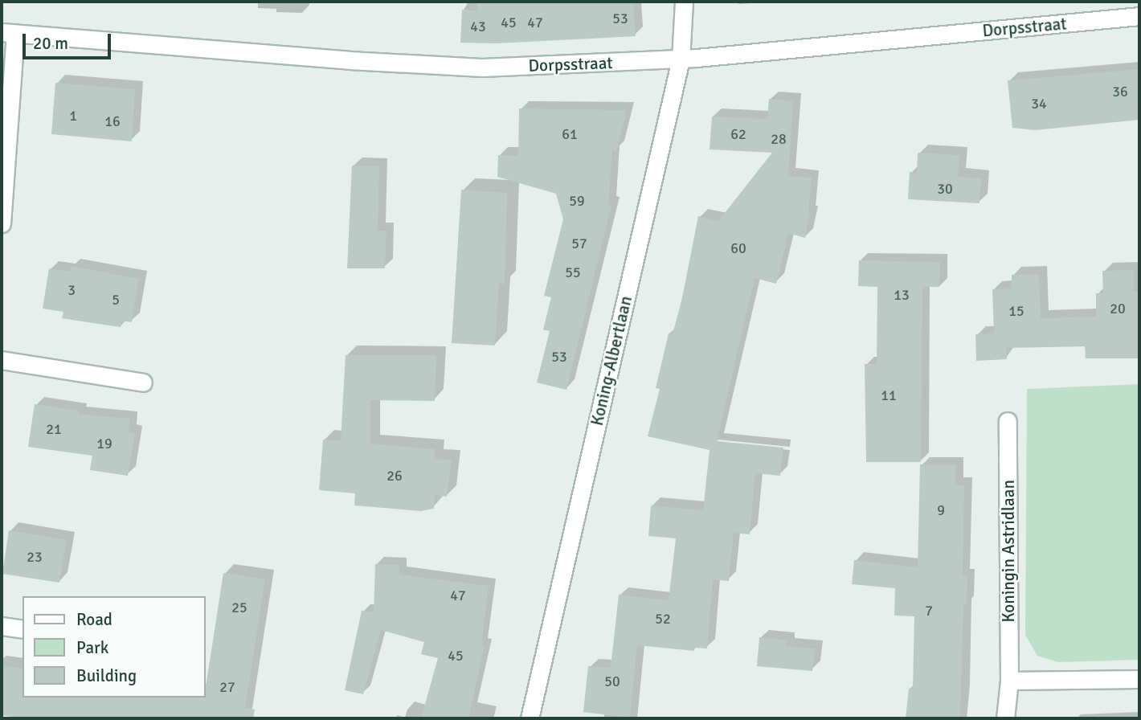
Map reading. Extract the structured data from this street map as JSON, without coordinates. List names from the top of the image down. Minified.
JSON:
{"streets":{"street":["Dorpsstraat","Koning-Albertlaan","Koningin Astridlaan"]},"crossings":[["Dorpsstraat","Koning-Albertlaan"]],"house_numbers":["53","45","47","43","36","34","1","16","61","62","28","30","59","57","60","55","3","13","5","20","15","53","11","21","19","26","9","23","47","25","7","52","45","50","27"],"legend":["Road","Park","Building"],"scale_bar":"20 m"}
